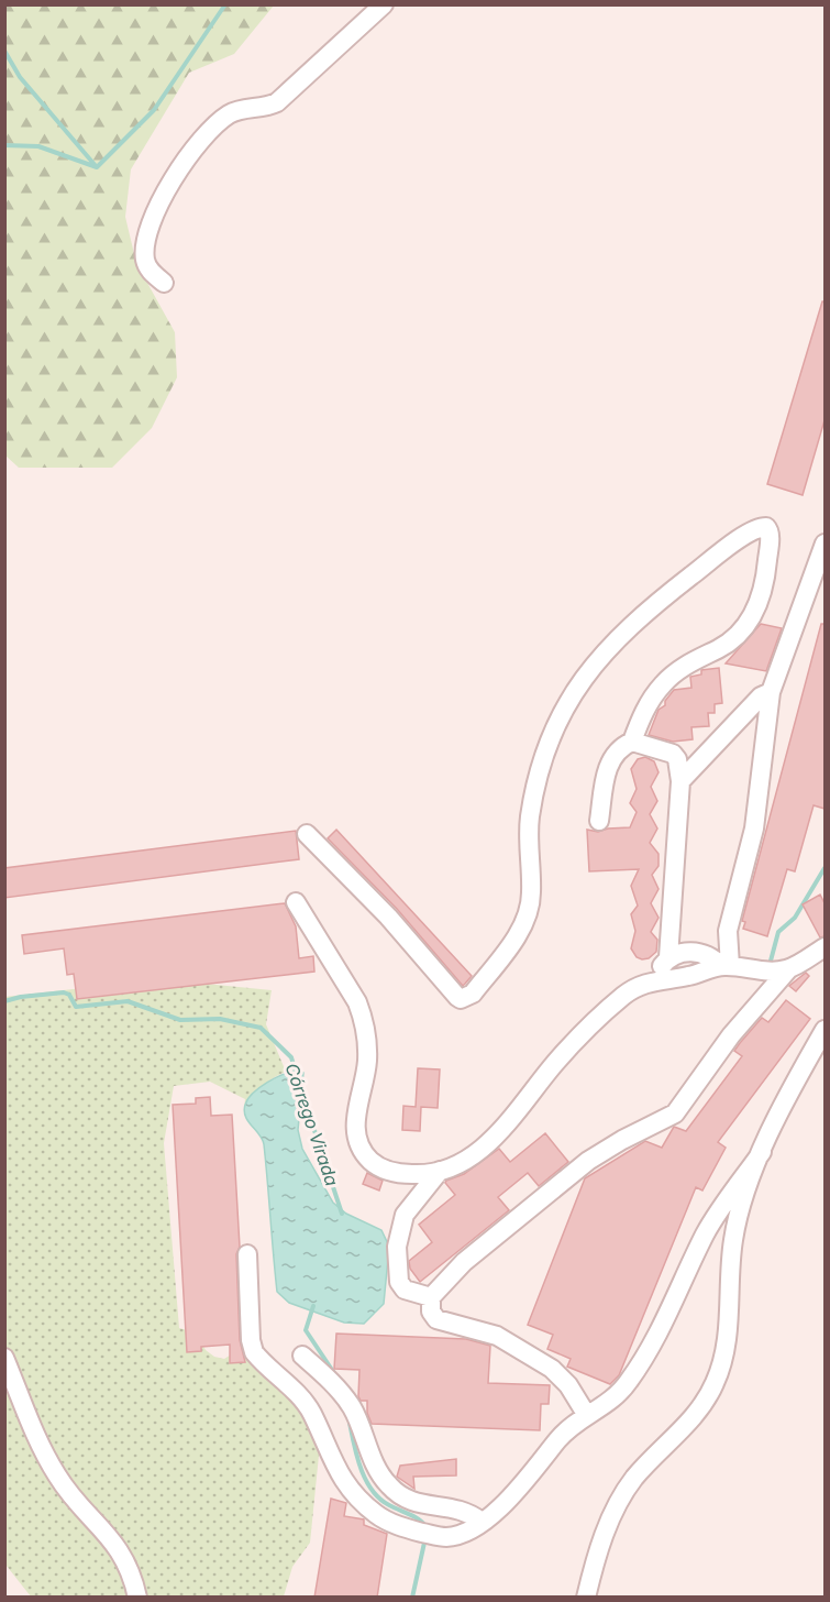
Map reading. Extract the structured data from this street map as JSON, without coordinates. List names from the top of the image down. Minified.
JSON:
{"water":["Córrego Virada"]}
